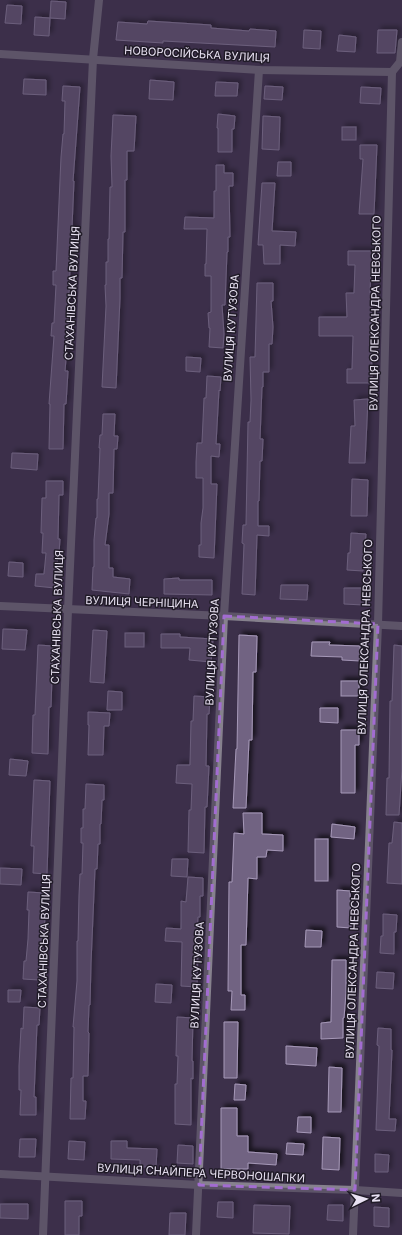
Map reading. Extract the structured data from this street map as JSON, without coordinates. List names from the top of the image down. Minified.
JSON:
{"streets":{"street":["НОВОРОСІЙСЬКА ВУЛИЦЯ","СТАХАНІВСЬКА ВУЛИЦЯ","ВУЛИЦЯ ОЛЕКСАНДРА НЕВСЬКОГО","ВУЛИЦЯ КУТУЗОВА","ВУЛИЦЯ ЧЕРНІЦИНА","ВУЛИЦЯ СНАЙПЕРА ЧЕРВОНОШАПКИ"]},"crossings":[["НОВОРОСІЙСЬКА ВУЛИЦЯ","СТАХАНІВСЬКА ВУЛИЦЯ"],["НОВОРОСІЙСЬКА ВУЛИЦЯ","ВУЛИЦЯ ОЛЕКСАНДРА НЕВСЬКОГО"],["НОВОРОСІЙСЬКА ВУЛИЦЯ","ВУЛИЦЯ КУТУЗОВА"],["СТАХАНІВСЬКА ВУЛИЦЯ","ВУЛИЦЯ ЧЕРНІЦИНА"],["СТАХАНІВСЬКА ВУЛИЦЯ","ВУЛИЦЯ СНАЙПЕРА ЧЕРВОНОШАПКИ"],["ВУЛИЦЯ ОЛЕКСАНДРА НЕВСЬКОГО","ВУЛИЦЯ ЧЕРНІЦИНА"],["ВУЛИЦЯ ОЛЕКСАНДРА НЕВСЬКОГО","ВУЛИЦЯ СНАЙПЕРА ЧЕРВОНОШАПКИ"],["ВУЛИЦЯ КУТУЗОВА","ВУЛИЦЯ ЧЕРНІЦИНА"],["ВУЛИЦЯ КУТУЗОВА","ВУЛИЦЯ СНАЙПЕРА ЧЕРВОНОШАПКИ"]],"north":"right"}
